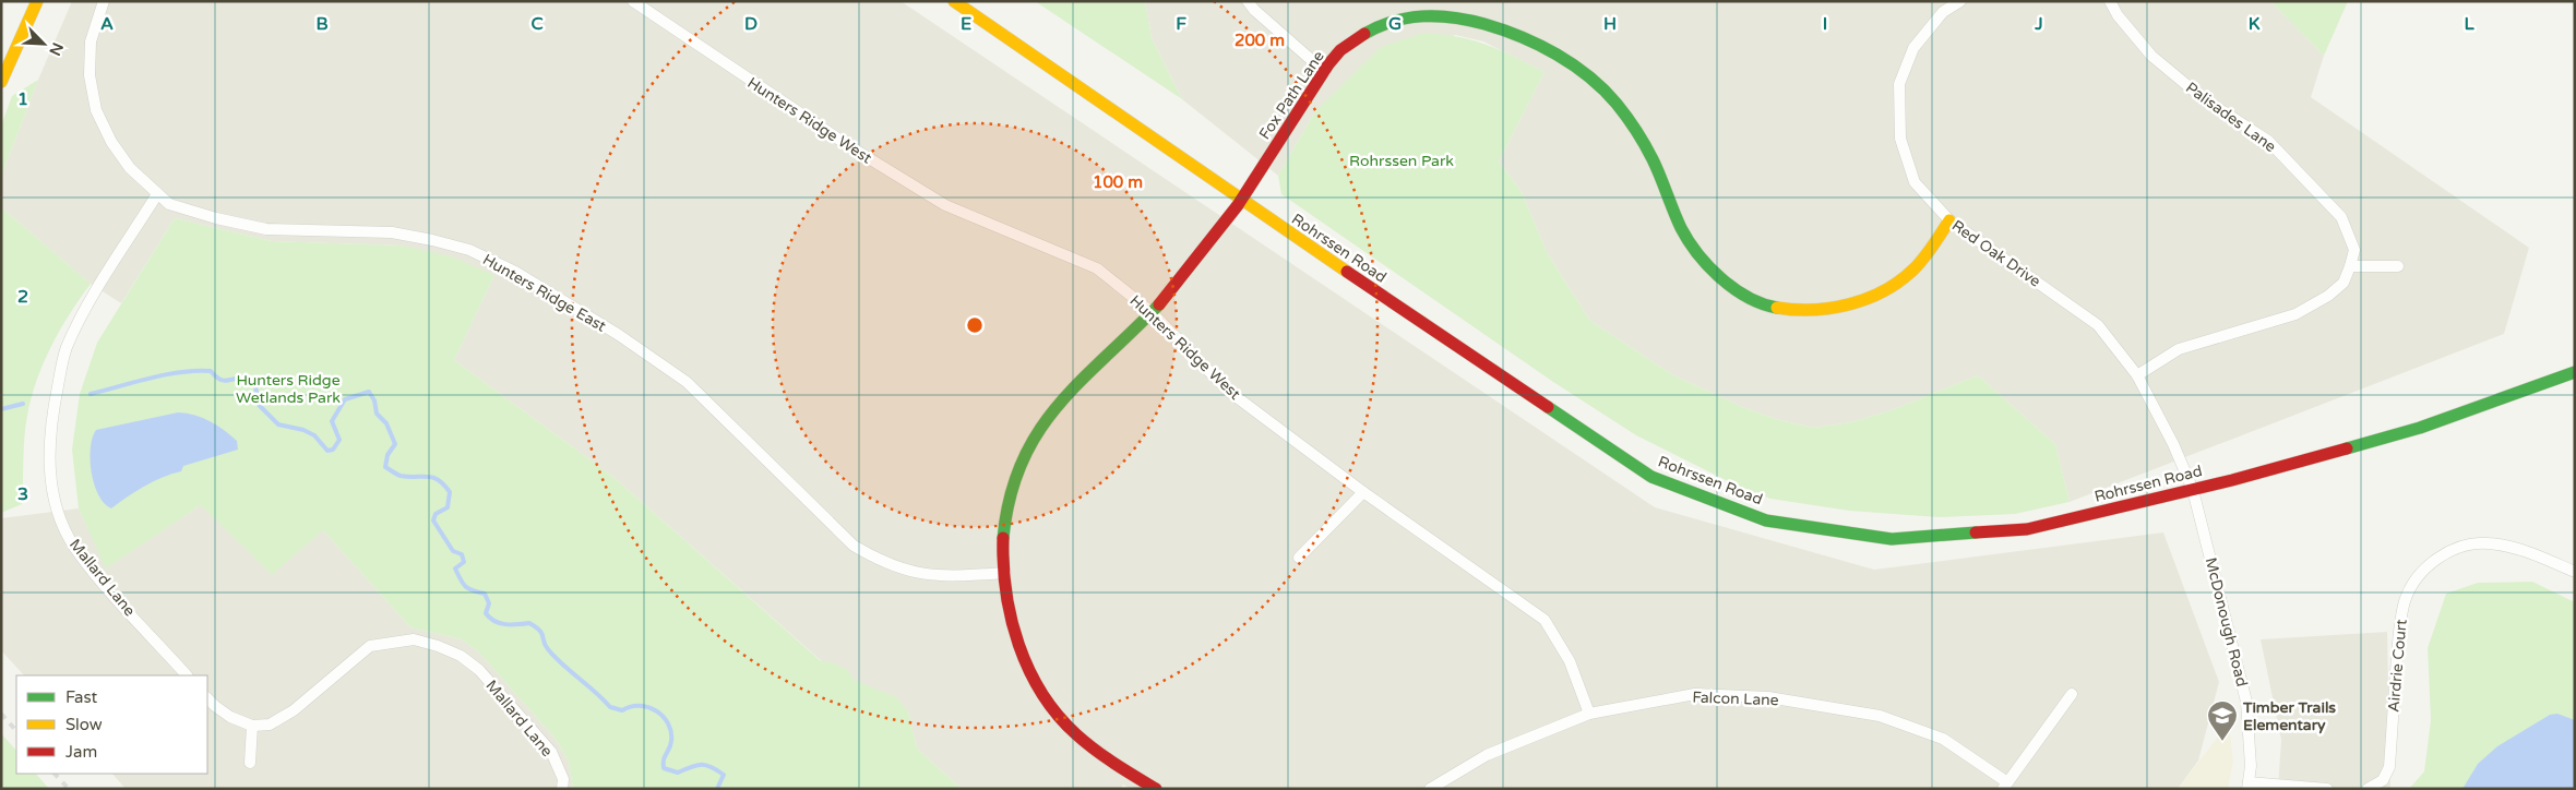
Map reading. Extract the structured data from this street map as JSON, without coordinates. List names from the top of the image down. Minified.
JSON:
{"streets":{"street":["Fox Path Lane","Palisades Lane","Hunters Ridge West","Rohrssen Road","Red Oak Drive","Hunters Ridge East","Mallard Lane","McDonough Road","Airdrie Court","Falcon Lane"]},"crossings":[["Fox Path Lane","Hunters Ridge West"],["Fox Path Lane","Rohrssen Road"],["Fox Path Lane","Red Oak Drive"],["Fox Path Lane","Hunters Ridge East"],["Hunters Ridge West","Falcon Lane"],["Rohrssen Road","Red Oak Drive"],["Rohrssen Road","McDonough Road"],["Red Oak Drive","McDonough Road"],["Hunters Ridge East","Mallard Lane"]],"parks":["Rohrssen Park","Hunters Ridge Wetlands Park"],"places":{"school or university":["Timber Trails Elementary"]},"legend":["Fast","Slow","Jam"],"north":"bottom right","grid":{"columns":["A","B","C","D","E","F","G","H","I","J","K","L"],"rows":["1","2","3"]},"rings":["200 m","100 m"]}
